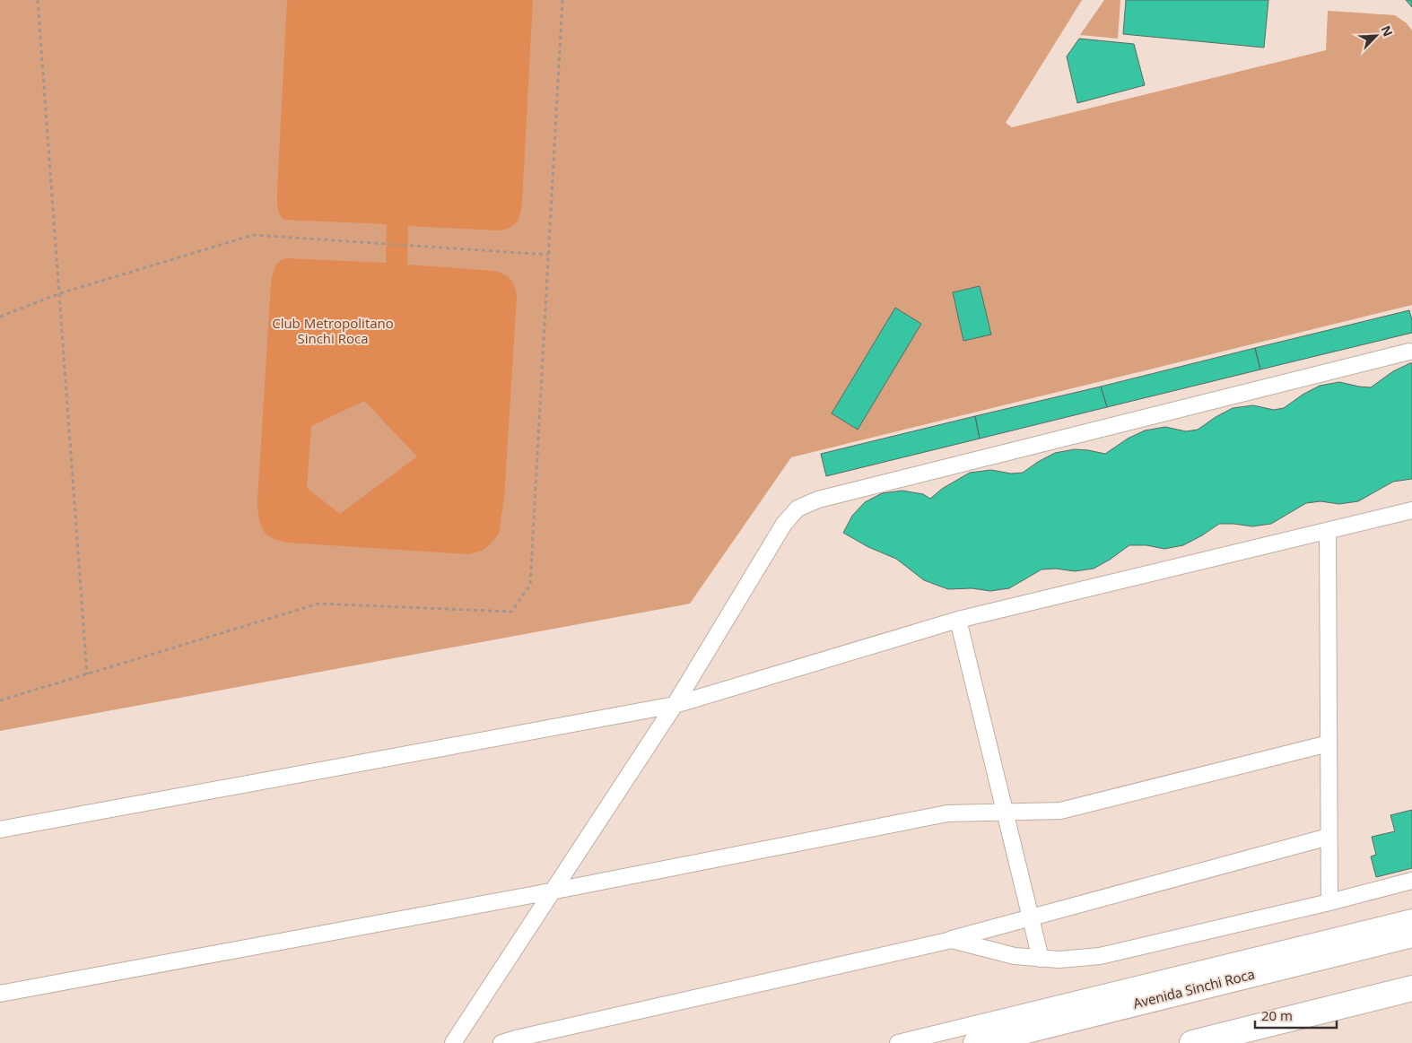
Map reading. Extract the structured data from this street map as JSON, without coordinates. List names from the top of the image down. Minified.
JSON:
{"streets":{"main road":["Avenida Sinchi Roca"]},"parks":["Club Metropolitano Sinchi Roca"],"scale_bar":"20 m","north":"top right"}
